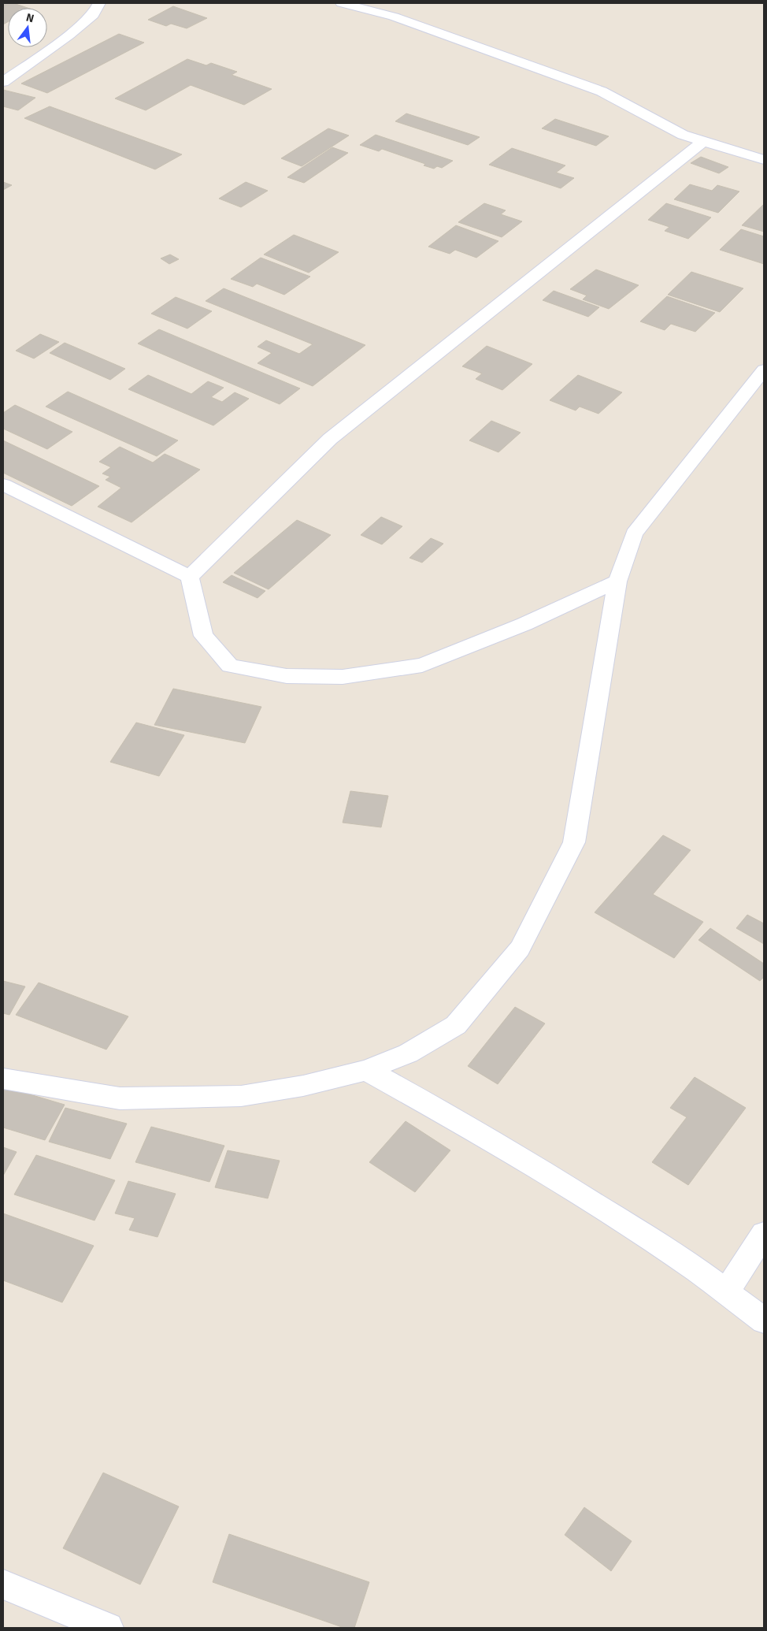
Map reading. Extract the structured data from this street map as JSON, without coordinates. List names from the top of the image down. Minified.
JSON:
{"north":"top"}
